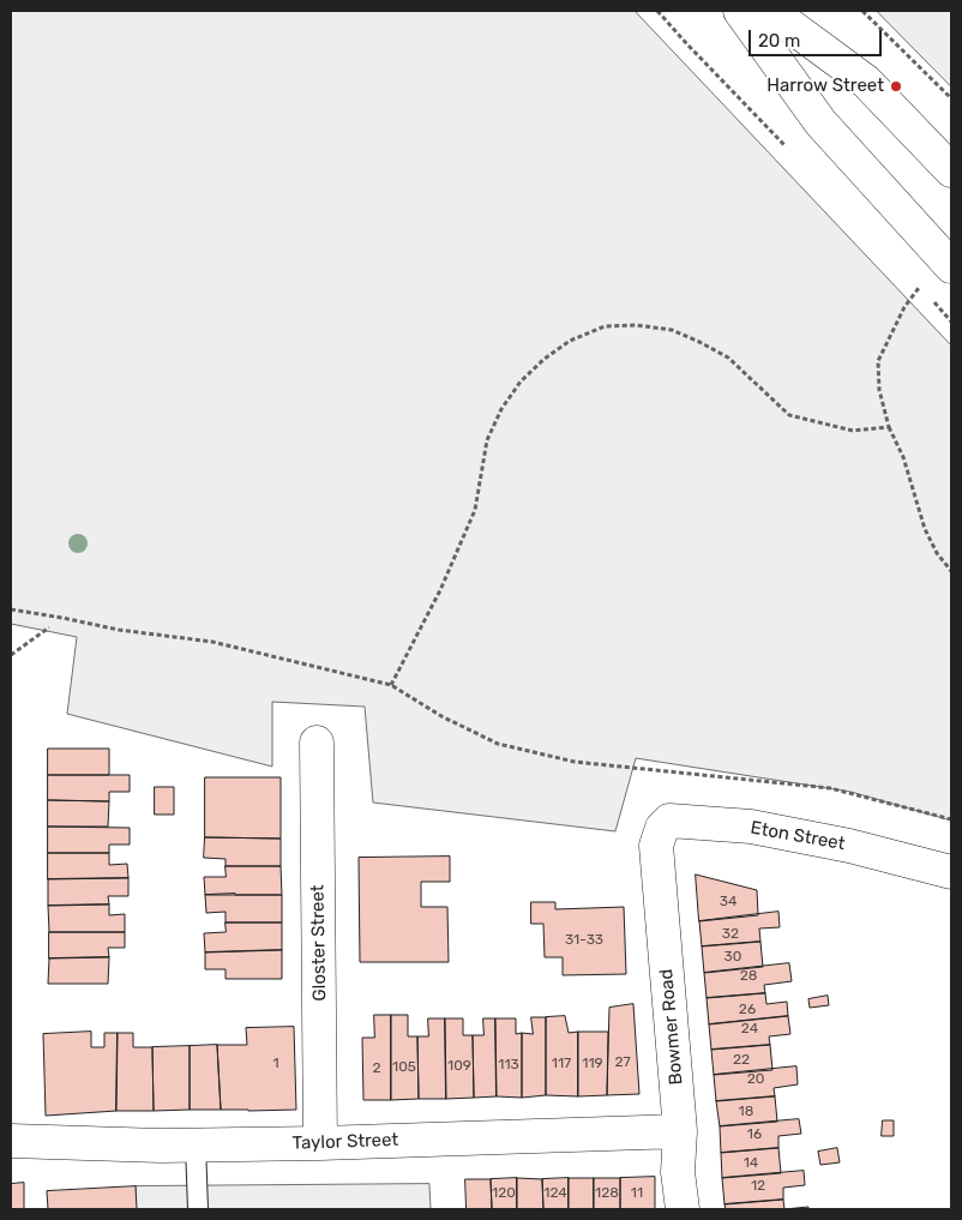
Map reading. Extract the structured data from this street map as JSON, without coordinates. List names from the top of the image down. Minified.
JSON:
{"streets":{"street":["Eton Street","Gloster Street","Bowmer Road","Taylor Street"]},"crossings":[["Eton Street","Bowmer Road"],["Gloster Street","Taylor Street"],["Bowmer Road","Taylor Street"]],"places":["Harrow Street"],"house_numbers":["34","32","31-33","30","28","26","24","22","27","1","117","119","113","109","105","2","20","18","16","14","12","120","124","128","11"],"scale_bar":"20 m"}
